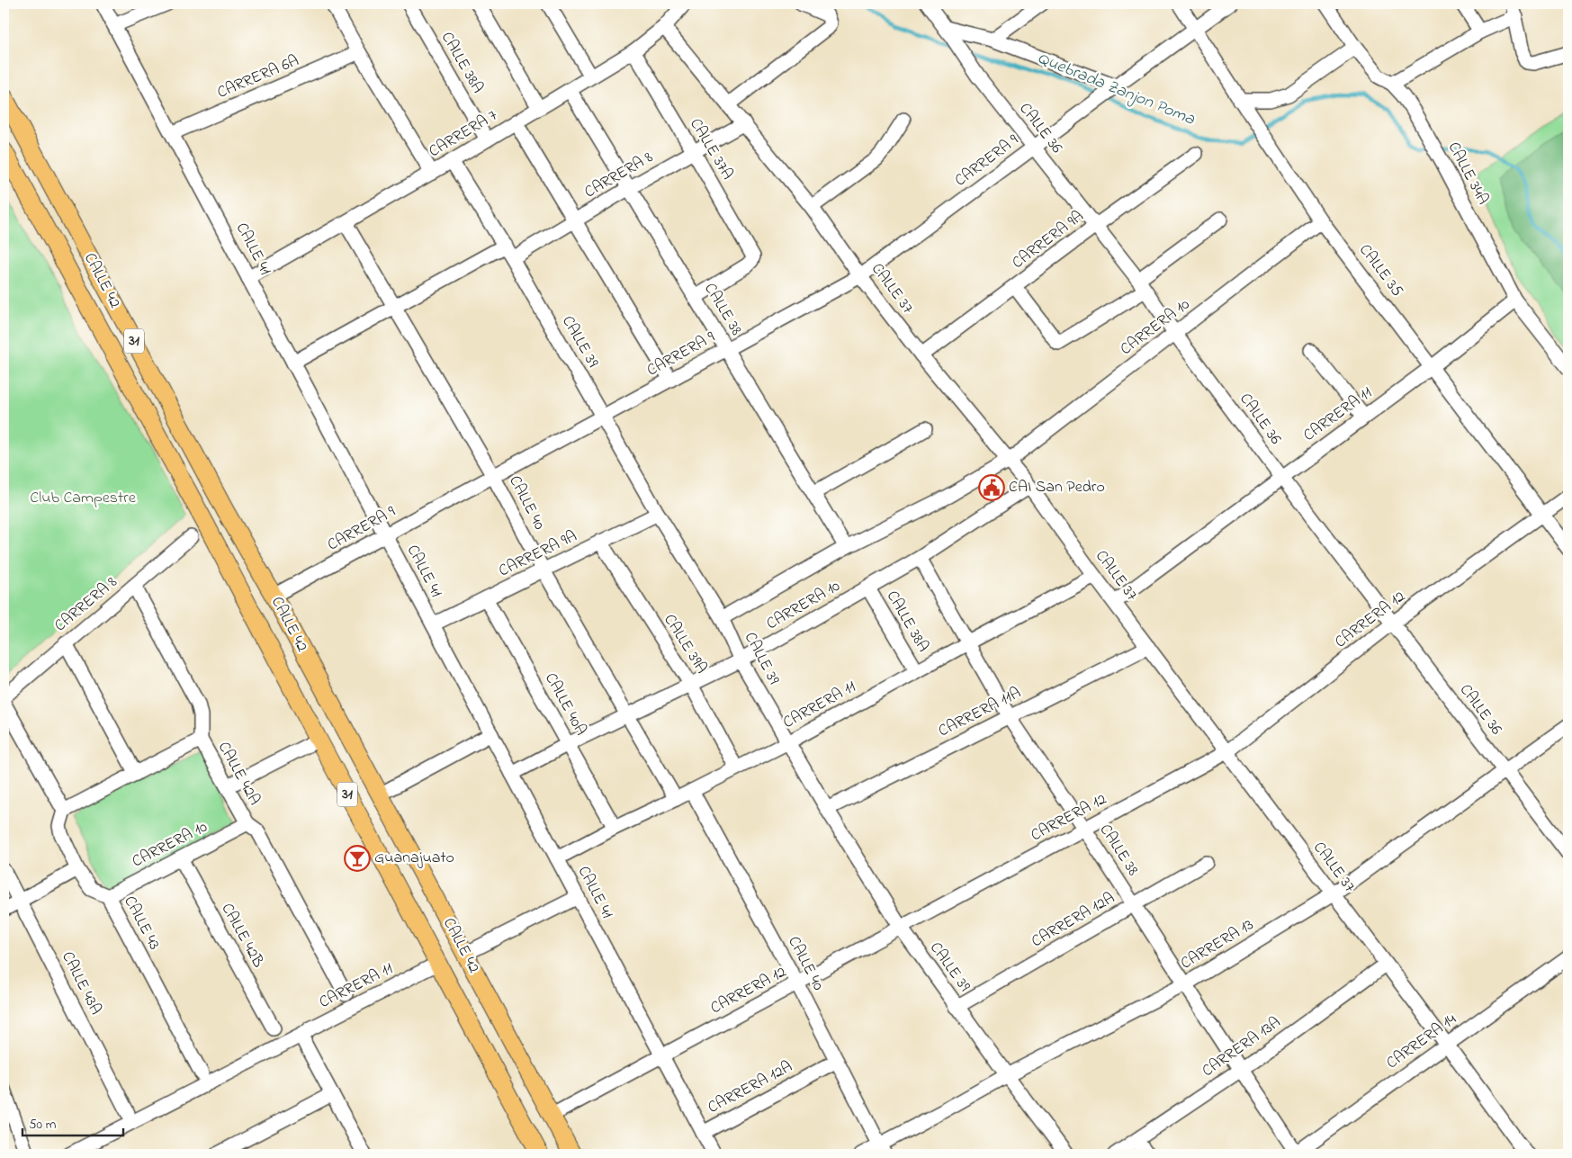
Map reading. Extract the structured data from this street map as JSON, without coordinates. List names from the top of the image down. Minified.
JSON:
{"streets":{"main road":["CALLE 42","31"],"street":["CALLE 38A","CARRERA 6A","CALLE 36","CARRERA 7","CALLE 37A","CARRERA 9","CALLE 34A","CARRERA 8","CARRERA 9A","CALLE 41","CALLE 35","CALLE 37","CALLE 38","CARRERA 10","CALLE 39","CARRERA 11","CALLE 40","CARRERA 12","CALLE 39A","CALLE 40A","CARRERA 11A","CALLE 42A","CARRERA 12A","CALLE 43","CALLE 42B","CARRERA 13","CALLE 43A","CARRERA 14","CARRERA 13A"]},"crossings":[["CALLE 38A","CARRERA 7"],["CALLE 38A","CARRERA 10"],["CALLE 38A","CARRERA 11"],["CARRERA 6A","CALLE 41"],["CALLE 36","CARRERA 9"],["CALLE 36","CARRERA 9A"],["CALLE 36","CARRERA 10"],["CALLE 36","CARRERA 11"],["CALLE 36","CARRERA 12"],["CALLE 36","CARRERA 13"],["CARRERA 7","CALLE 37A"],["CARRERA 7","CALLE 41"],["CARRERA 7","CALLE 37"],["CARRERA 7","CALLE 38"],["CARRERA 7","CALLE 39"],["CARRERA 7","CALLE 40"],["CALLE 37A","CARRERA 8"],["CALLE 37A","CALLE 38"],["CARRERA 9","CALLE 41"],["CARRERA 9","CALLE 42"],["CARRERA 9","CALLE 37"],["CARRERA 9","CALLE 38"],["CARRERA 9","CALLE 39"],["CARRERA 9","CALLE 40"],["CALLE 34A","CARRERA 11"],["CARRERA 8","CALLE 37"],["CARRERA 8","CALLE 38"],["CARRERA 8","CALLE 39"],["CARRERA 8","CALLE 42A"],["CARRERA 9A","CALLE 41"],["CARRERA 9A","CALLE 37"],["CARRERA 9A","CALLE 39"],["CARRERA 9A","CALLE 40"],["CARRERA 9A","CALLE 39A"],["CARRERA 9A","CALLE 40A"],["CALLE 41","CARRERA 10"],["CALLE 41","CARRERA 11"],["CALLE 41","CARRERA 12"],["CALLE 41","CARRERA 12A"],["CALLE 35","CARRERA 10"],["CALLE 35","CARRERA 11"],["CALLE 35","CARRERA 12"],["CALLE 42","CARRERA 11"],["CALLE 42","CARRERA 12"],["CALLE 37","CARRERA 10"],["CALLE 37","CARRERA 11"],["CALLE 37","CARRERA 12"],["CALLE 37","CARRERA 11A"],["CALLE 37","CARRERA 13"],["CALLE 37","CARRERA 14"],["CALLE 37","CARRERA 13A"],["CALLE 38","CARRERA 10"],["CALLE 38","CARRERA 11"],["CALLE 38","CARRERA 12"],["CALLE 38","CARRERA 11A"],["CALLE 38","CARRERA 12A"],["CALLE 38","CARRERA 13"],["CALLE 38","CARRERA 14"],["CALLE 38","CARRERA 13A"],["CARRERA 10","CALLE 39"],["CARRERA 10","CALLE 40"],["CARRERA 10","CALLE 39A"],["CARRERA 10","CALLE 40A"],["CARRERA 10","CALLE 42A"],["CARRERA 10","CALLE 43"],["CARRERA 10","CALLE 42B"],["CALLE 39","CARRERA 11"],["CALLE 39","CARRERA 12"],["CALLE 39","CARRERA 11A"],["CALLE 39","CARRERA 12A"],["CALLE 39","CARRERA 13"],["CARRERA 11","CALLE 40"],["CARRERA 11","CALLE 39A"],["CARRERA 11","CALLE 40A"],["CALLE 40","CARRERA 12"],["CALLE 40","CARRERA 12A"],["CALLE 40","CARRERA 13"]],"water":["Quebrada Zanjon Poma"],"parks":["Club Campestre"],"places":{"public building":["CAI San Pedro"],"bar":["Guanajuato"]},"scale_bar":"50 m"}
